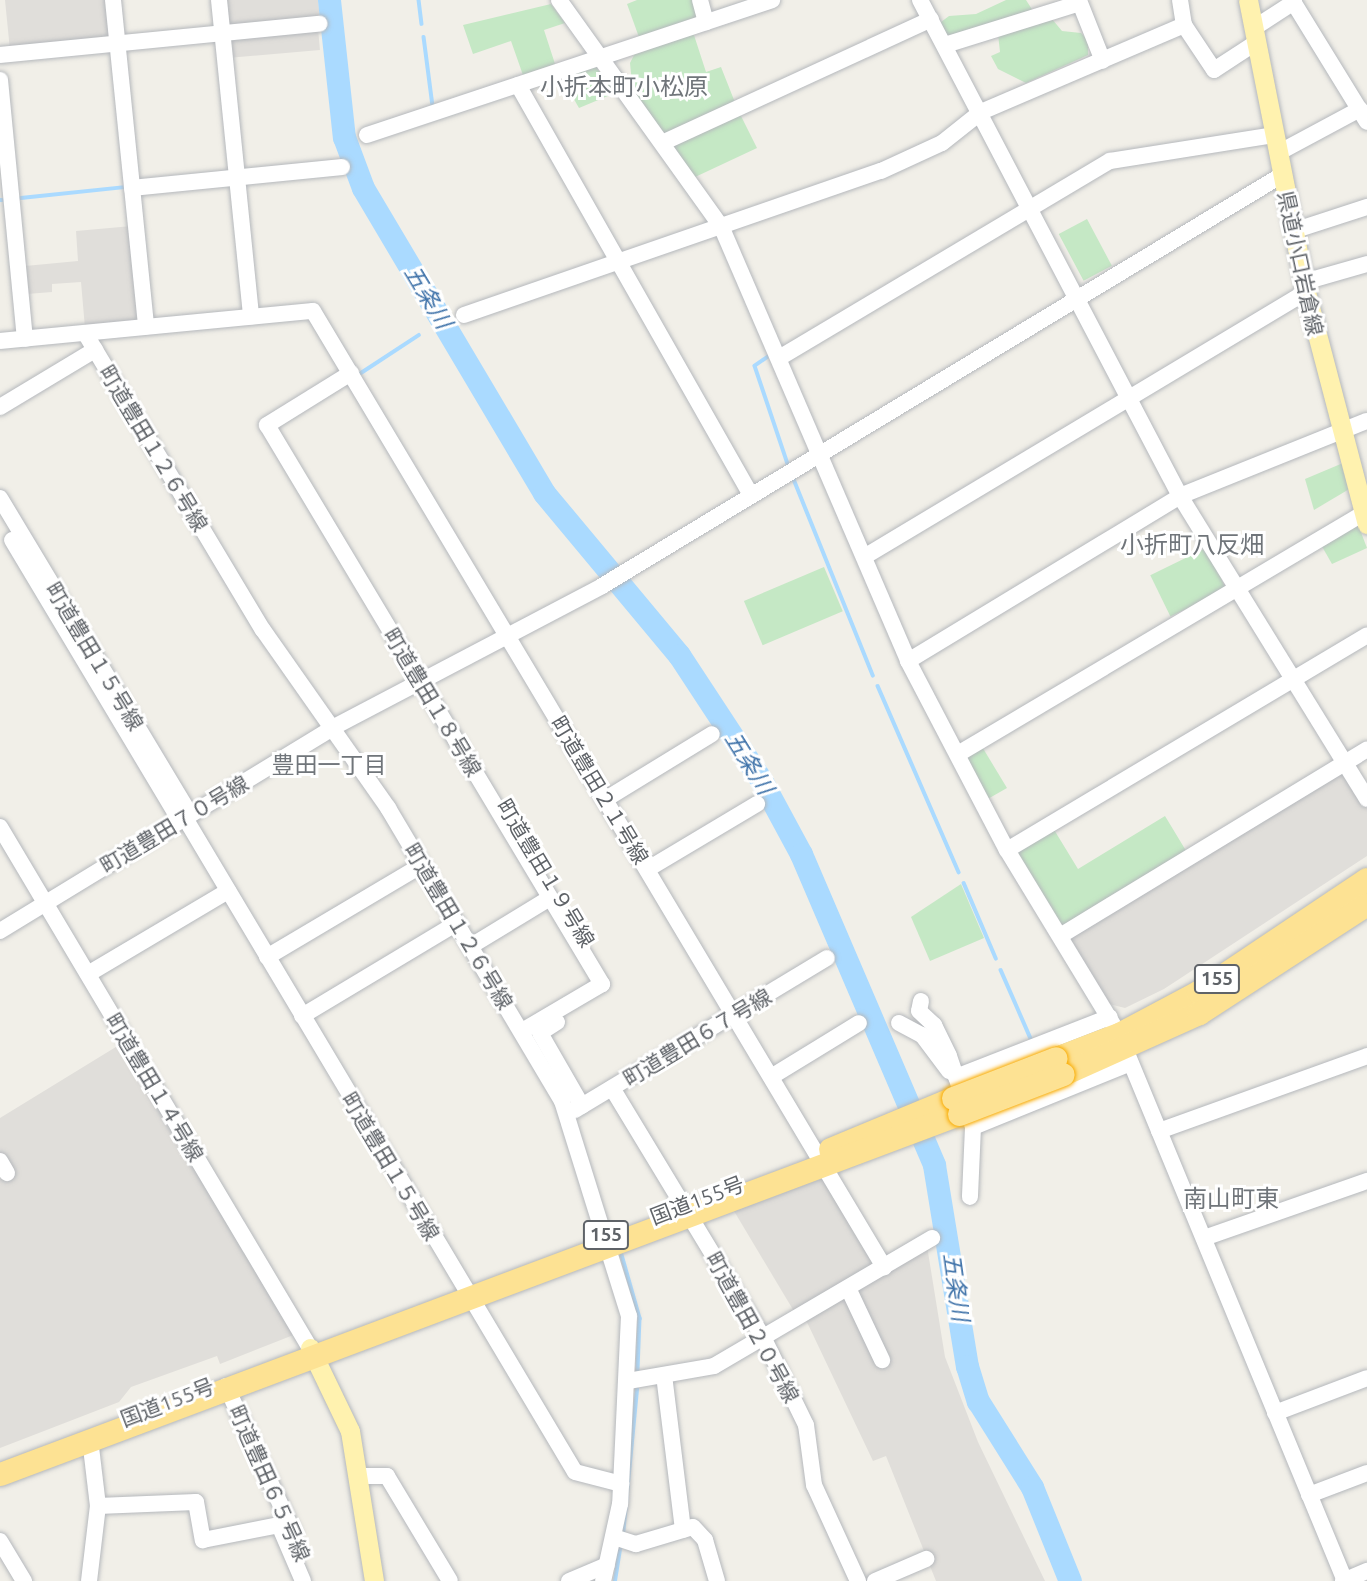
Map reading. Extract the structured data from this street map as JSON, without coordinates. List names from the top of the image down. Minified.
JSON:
{"streets":{"highway":["155","国道155号"],"main road":["県道小口岩倉線"],"street":["町道豊田１２６号線","町道豊田１５号線","町道豊田１８号線","町道豊田２１号線","町道豊田７０号線","町道豊田１９号線","町道豊田６７号線","町道豊田１４号線","町道豊田２０号線","町道豊田６５号線"]},"crossings":[["県道小口岩倉線","町道豊田７０号線"],["町道豊田１２６号線","町道豊田１５号線"],["町道豊田１２６号線","町道豊田１８号線"],["町道豊田１２６号線","町道豊田７０号線"],["町道豊田１２６号線","町道豊田６７号線"],["町道豊田１２６号線","国道155号"],["町道豊田１５号線","町道豊田７０号線"],["町道豊田１５号線","国道155号"],["町道豊田１８号線","町道豊田２１号線"],["町道豊田１８号線","町道豊田７０号線"],["町道豊田１８号線","町道豊田１９号線"],["町道豊田２１号線","町道豊田７０号線"],["町道豊田２１号線","町道豊田６７号線"],["町道豊田２１号線","国道155号"],["町道豊田７０号線","町道豊田１９号線"],["町道豊田７０号線","町道豊田１４号線"],["町道豊田１９号線","町道豊田６７号線"],["町道豊田６７号線","町道豊田２０号線"],["町道豊田１４号線","国道155号"],["国道155号","町道豊田２０号線"],["国道155号","町道豊田６５号線"]],"districts":["小折本町小松原","小折町八反畑","豊田一丁目","南山町東"],"water":["五条川"]}
